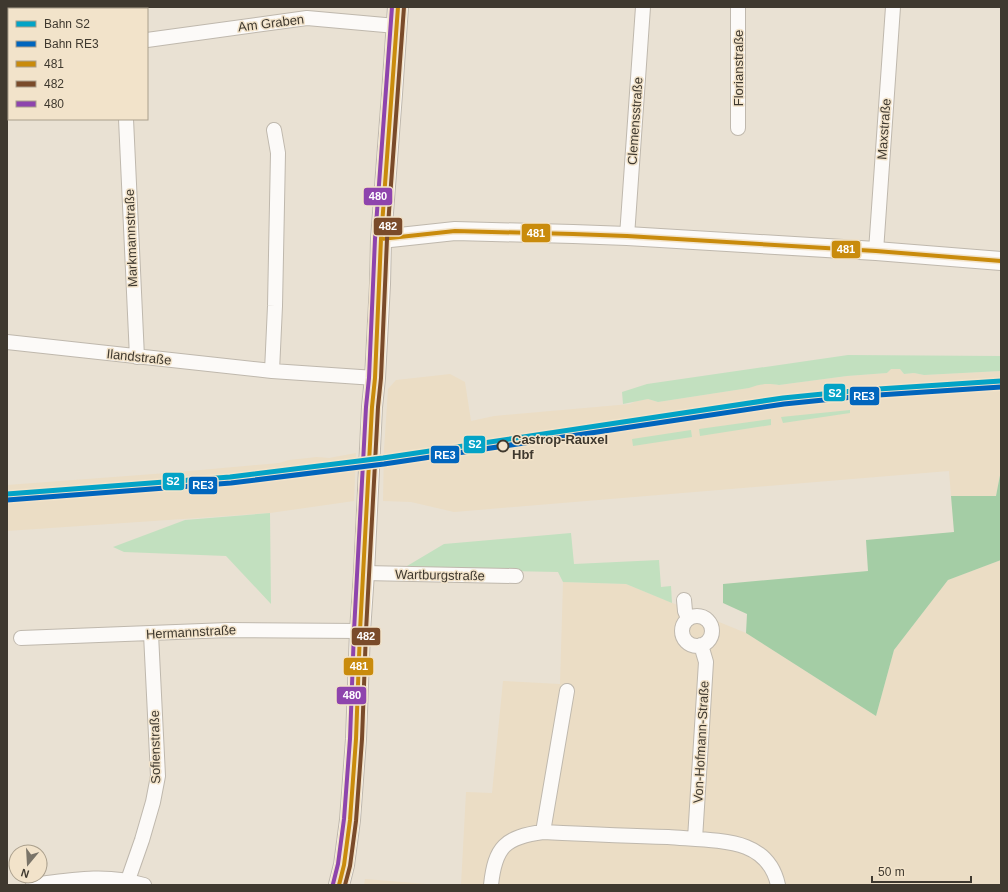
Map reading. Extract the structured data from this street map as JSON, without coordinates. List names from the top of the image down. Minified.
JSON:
{"streets":{"street":["Am Graben","Florianstraße","Clemensstraße","Maxstraße","Markmannstraße","Ilandstraße","Wartburgstraße","Hermannstraße","Von-Hofmann-Straße","Sofienstraße"]},"crossings":[["Markmannstraße","Ilandstraße"],["Hermannstraße","Sofienstraße"]],"places":["Castrop-Rauxel Hbf"],"lines":["transit line 481","transit line 482","transit line 480","rail line S2","rail line RE3"],"legend":["Bahn S2","Bahn RE3","481","482","480"],"scale_bar":"50 m","north":"bottom"}
